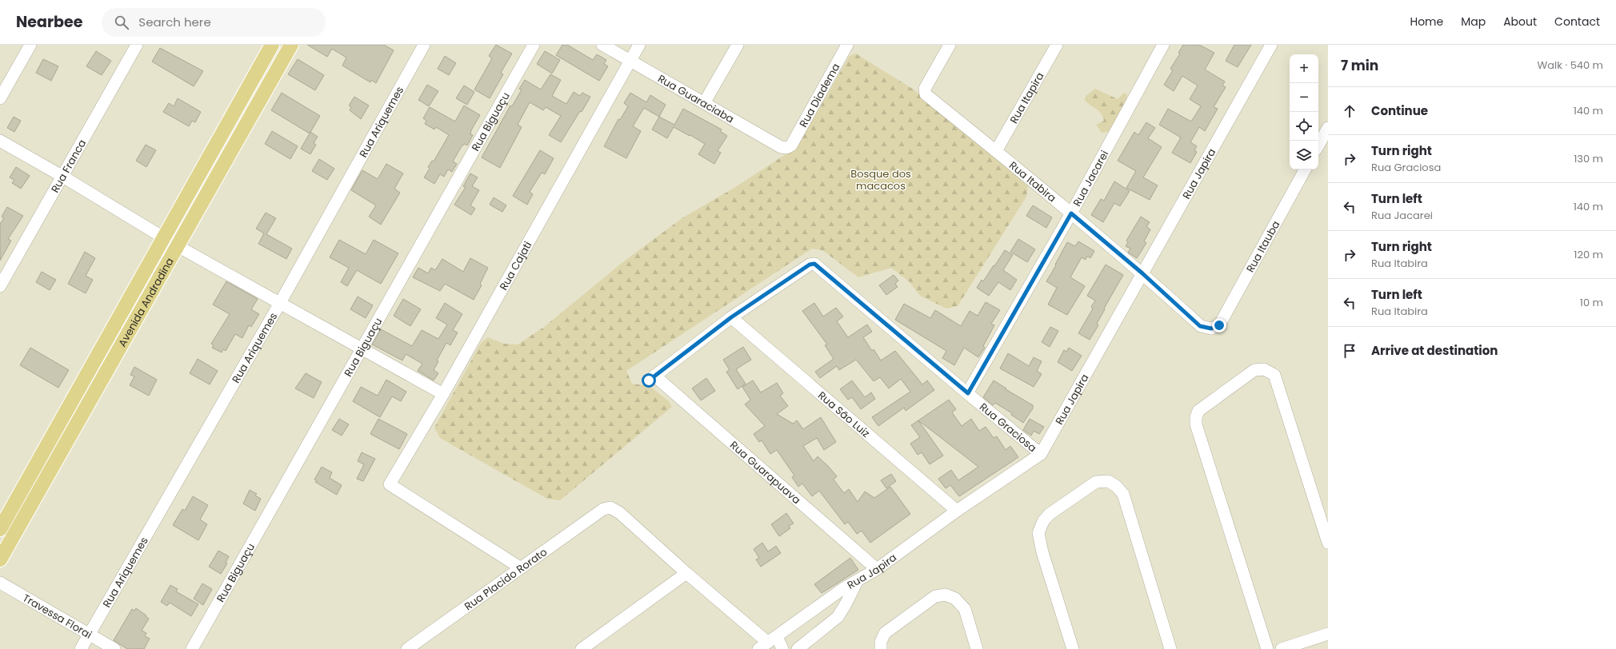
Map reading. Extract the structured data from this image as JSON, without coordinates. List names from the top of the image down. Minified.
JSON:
{"streets":{"main road":["Avenida Andradina"],"street":["Rua Diadema","Rua Itapira","Rua Guaraciaba","Rua Biguaçu","Rua Ariquemes","Rua Franca","Rua Japira","Rua Jacarei","Rua Itabira","Rua Itauba","Rua Cajati","Rua São Luiz","Rua Graciosa","Rua Guarapuava","Rua Placido Rorato","Travessa Florai"]},"crossings":[["Rua Diadema","Rua Guaraciaba"],["Rua Itapira","Rua Itabira"],["Rua Guaraciaba","Rua Cajati"],["Rua Ariquemes","Travessa Florai"],["Rua Japira","Rua Itabira"],["Rua Japira","Rua São Luiz"],["Rua Japira","Rua Graciosa"],["Rua Japira","Rua Guarapuava"],["Rua Jacarei","Rua Itabira"],["Rua Jacarei","Rua Graciosa"],["Rua Itabira","Rua Itauba"],["Rua Cajati","Rua Placido Rorato"],["Rua São Luiz","Rua Graciosa"],["Rua São Luiz","Rua Guarapuava"],["Rua Graciosa","Rua Guarapuava"]],"parks":["Bosque dos macacos"],"page":{"header":"Nearbee","search":"Search here","nav":["Home","Map","About","Contact"],"heading":["7 min","Walk · 540 m"],"map_buttons":["+","−"],"list":[["Continue","140 m"],["Turn right","Rua Graciosa","130 m"],["Turn left","Rua Jacarei","140 m"],["Turn right","Rua Itabira","120 m"],["Turn left","Rua Itabira","10 m"],"Arrive at destination"]}}
